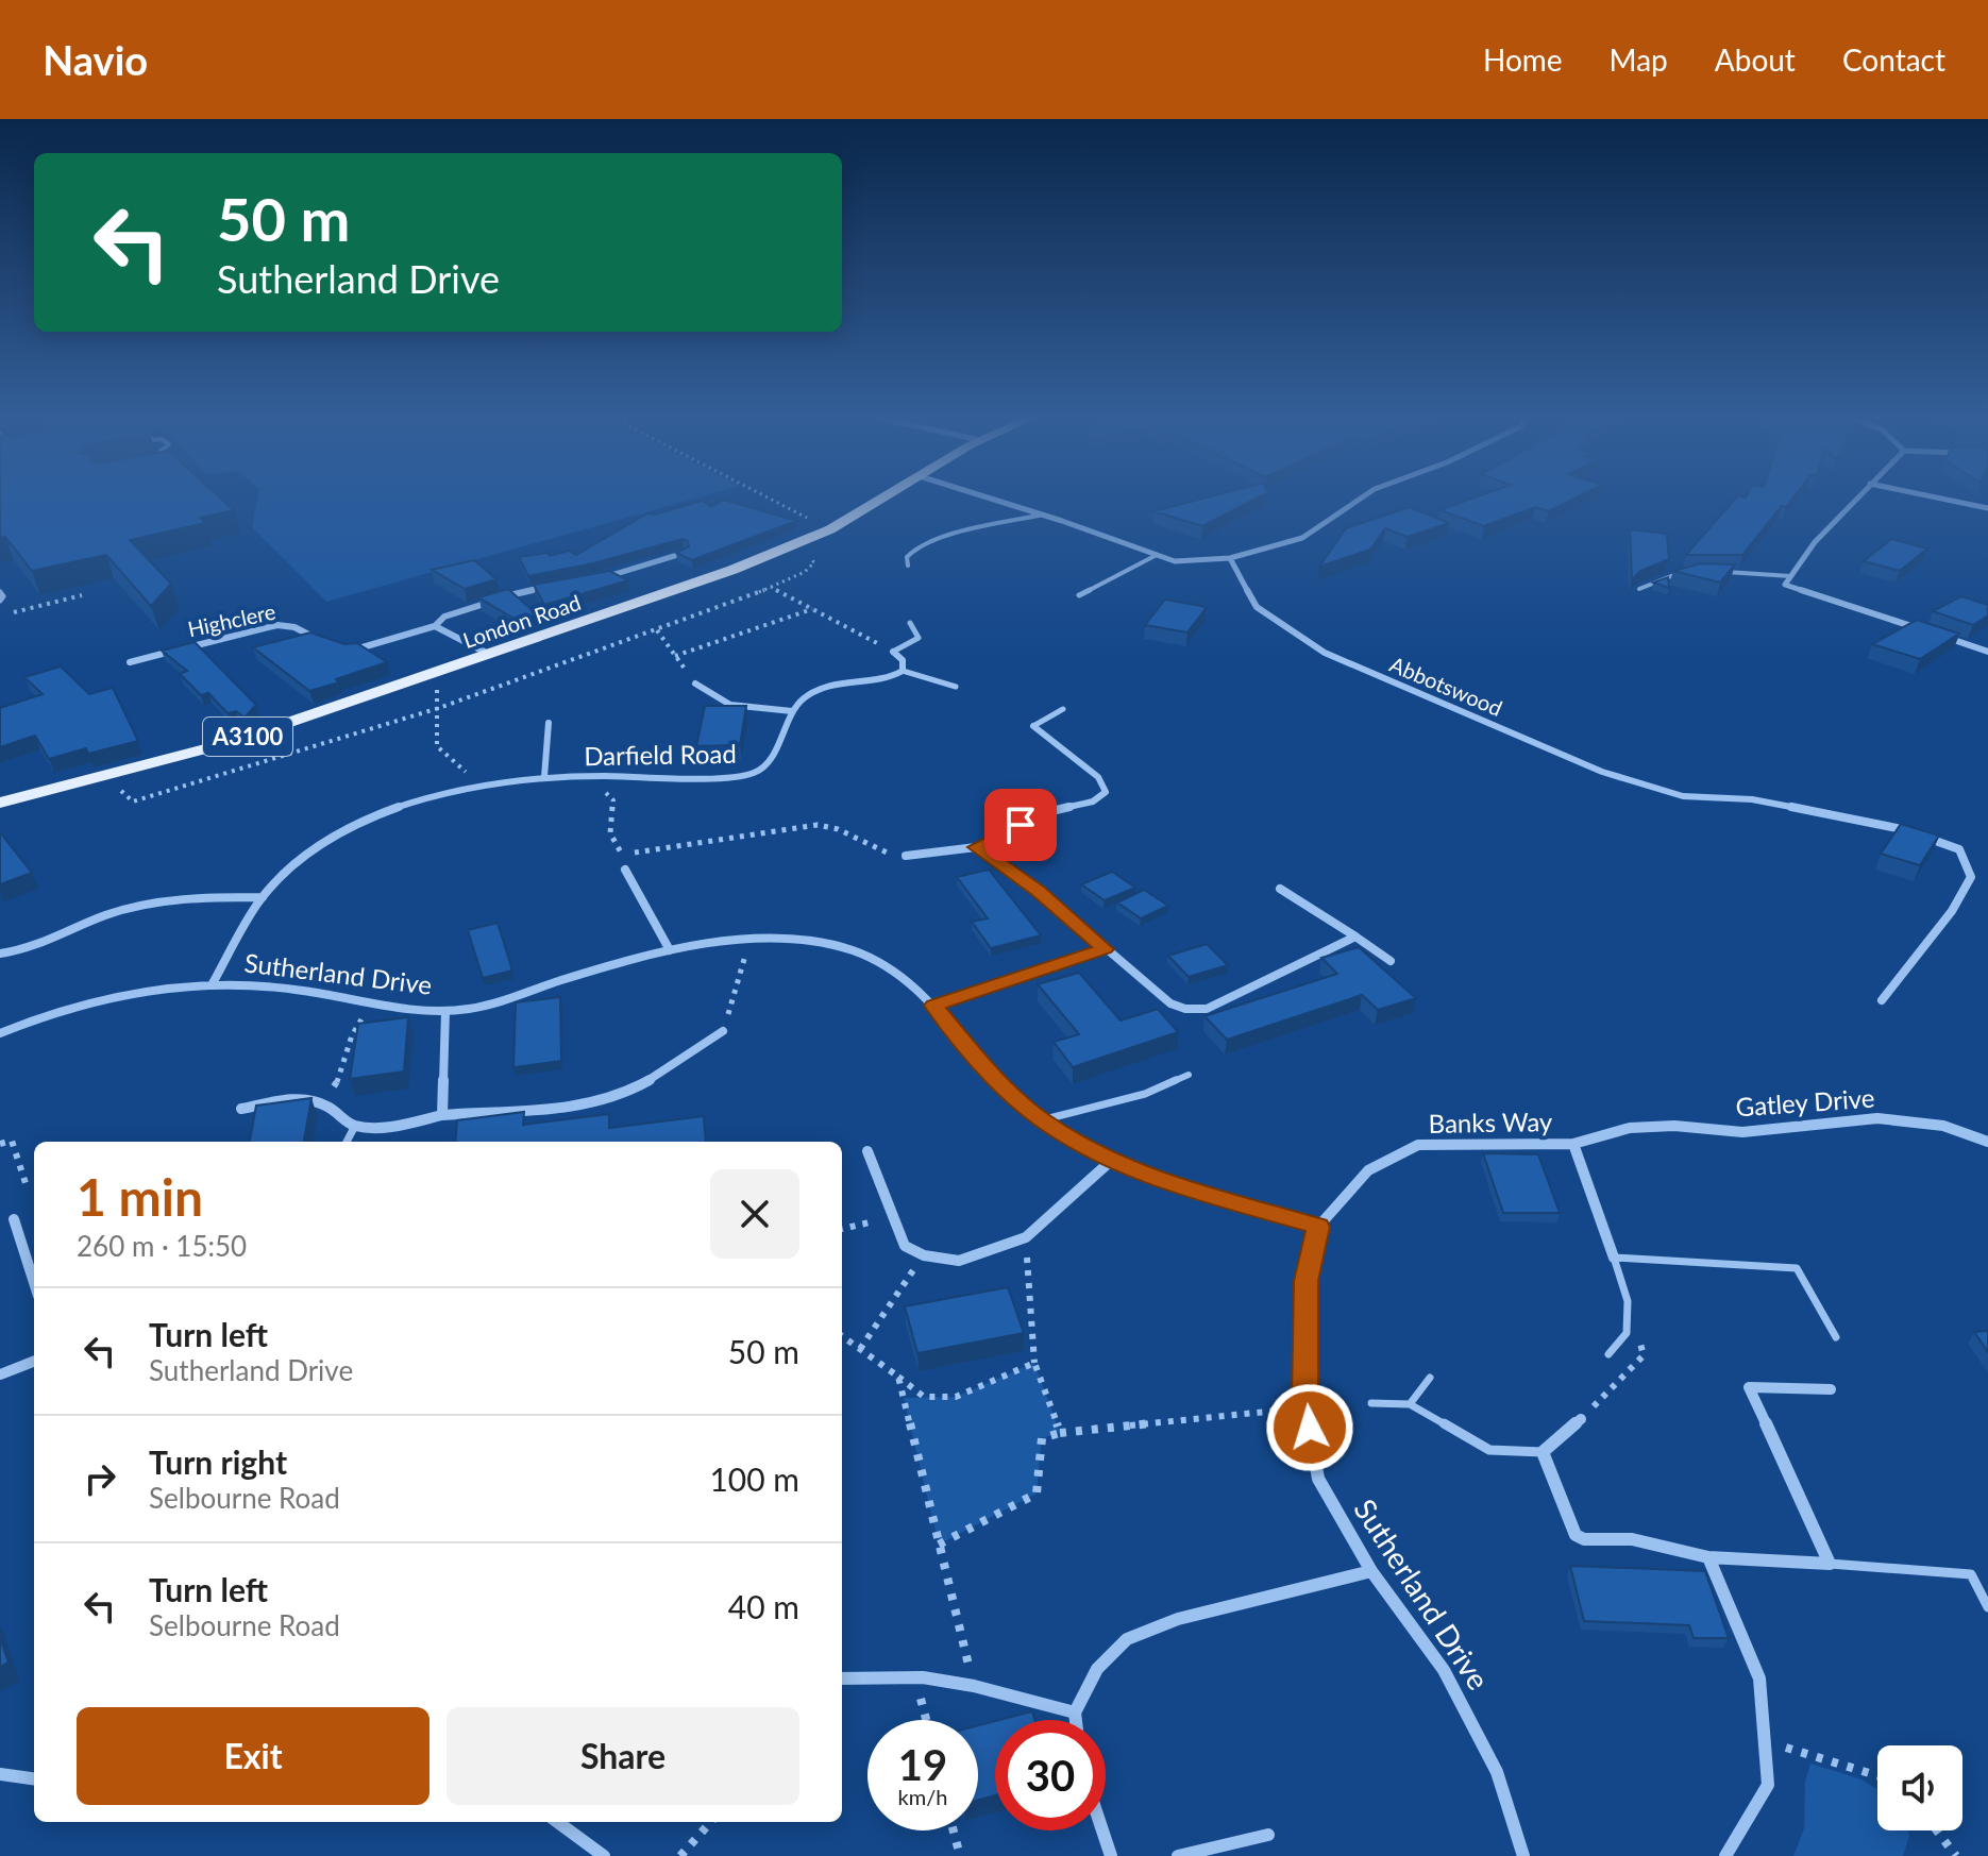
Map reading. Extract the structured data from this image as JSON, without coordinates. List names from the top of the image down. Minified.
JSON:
{"streets":{"main road":["London Road","A3100"],"street":["Highclere","Abbotswood","Darfield Road","Sutherland Drive","Gatley Drive","Banks Way"]},"crossings":[["Darfield Road","Sutherland Drive"],["Sutherland Drive","Banks Way"],["Gatley Drive","Banks Way"]],"page":{"header":"Navio","nav":["Home","Map","About","Contact"],"turn":["50 m","Sutherland Drive"],"heading":["1 min","260 m · 15:50"],"list":[{"name":"Turn left","note":"Sutherland Drive","value":"50 m"},{"name":"Turn right","note":"Selbourne Road","value":"100 m"},{"name":"Turn left","note":"Selbourne Road","value":"40 m"}],"buttons":["Exit","Share"],"speed":"19 km/h","limit":"30"}}
